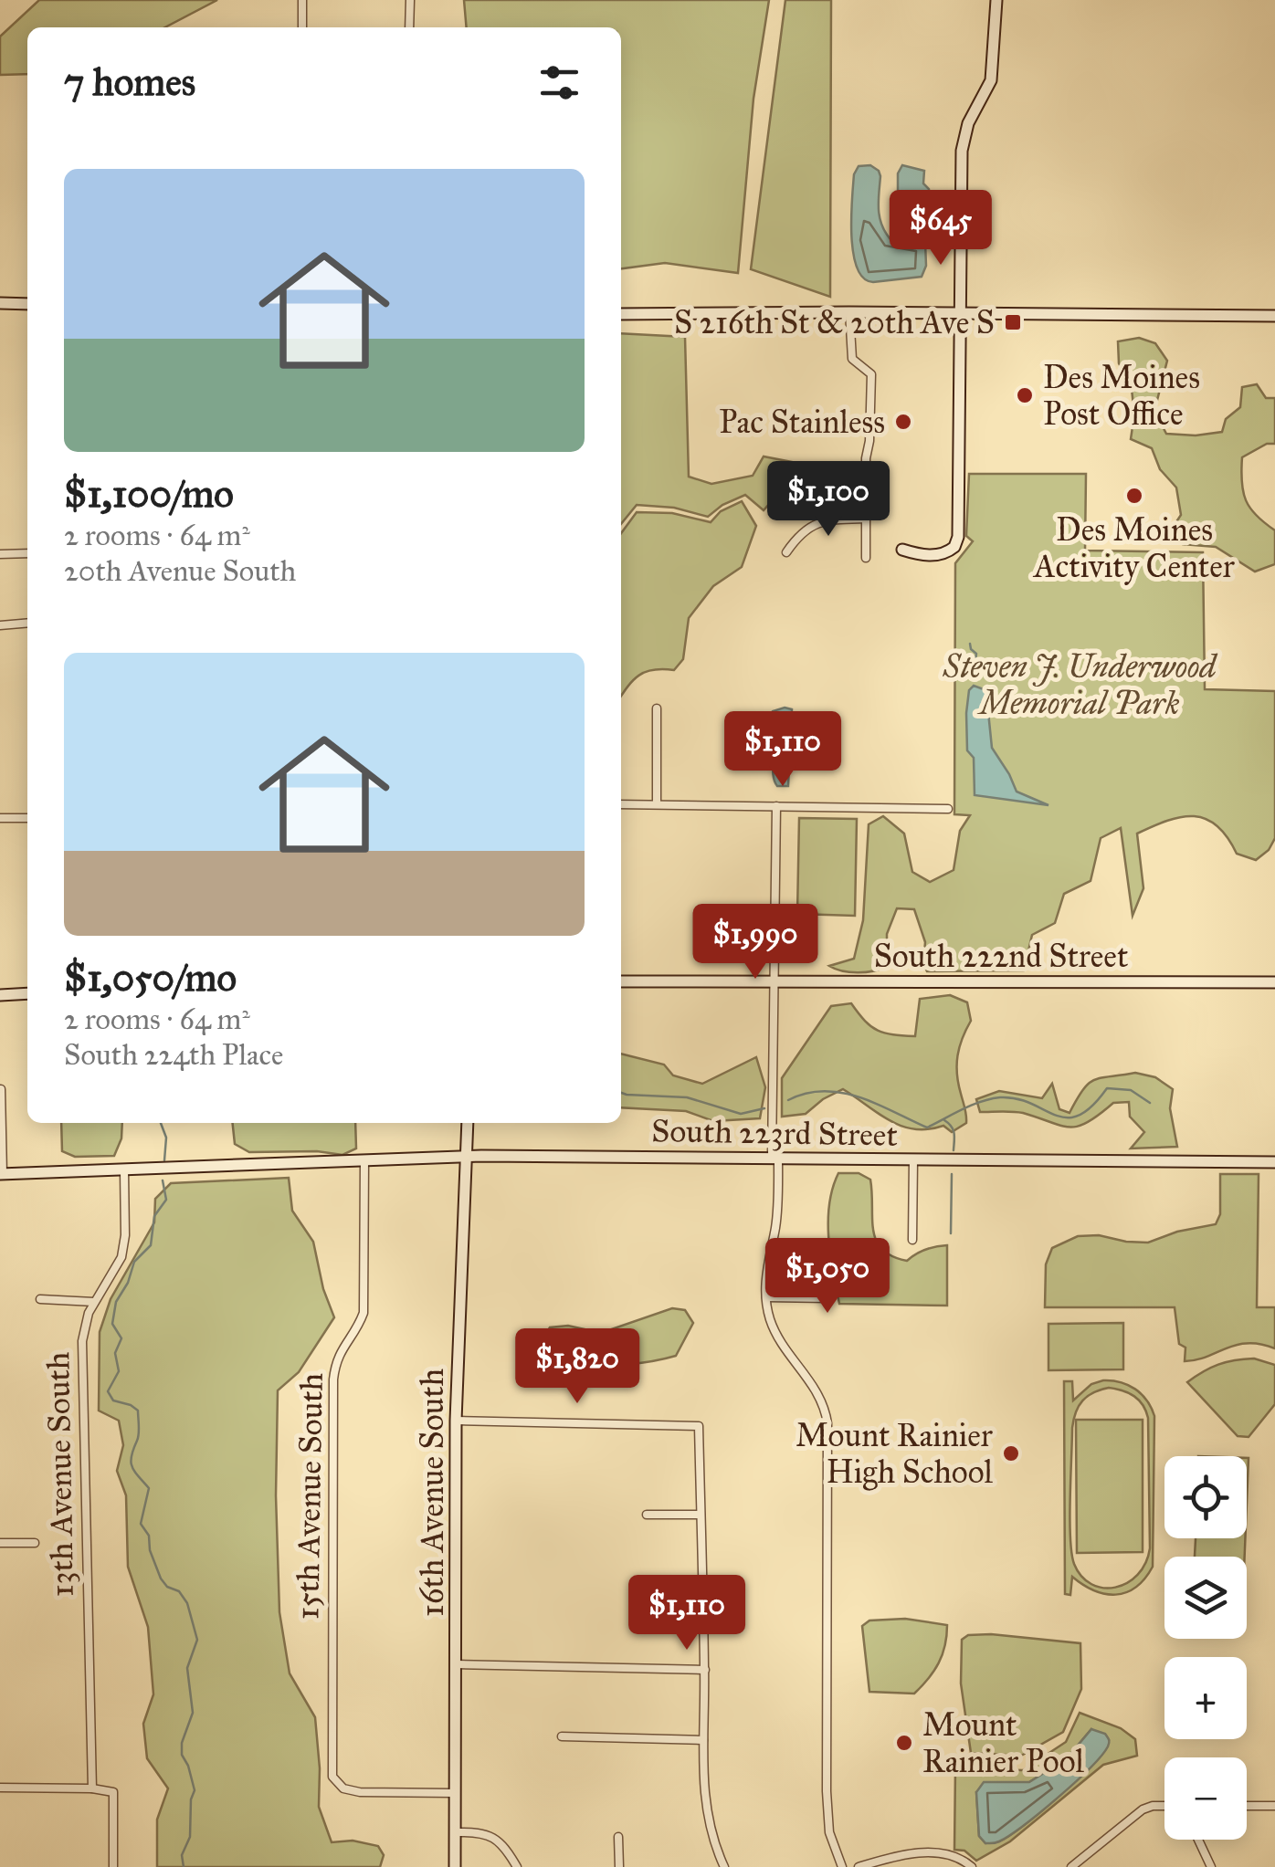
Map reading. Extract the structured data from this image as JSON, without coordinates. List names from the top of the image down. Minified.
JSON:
{"streets":{"street":["South 222nd Street","South 223rd Street","13th Avenue South","16th Avenue South","15th Avenue South"]},"crossings":[["South 223rd Street","13th Avenue South"],["South 223rd Street","16th Avenue South"],["South 223rd Street","15th Avenue South"],["16th Avenue South","15th Avenue South"]],"parks":["Steven J. Underwood Memorial Park"],"places":{"transit":["S 216th St & 20th Ave S"],"other":["Des Moines Post Office","Pac Stainless","Des Moines Activity Center","Mount Rainier High School","Mount Rainier Pool"]},"page":{"heading":"7 homes","list":[{"name":"$1,100/mo","note":"2 rooms · 64 m² · 20th Avenue South"},{"name":"$1,050/mo","note":"2 rooms · 64 m² · South 224th Place"}],"price":["$645","$1,100","$1,110","$1,990","$1,050","$1,820","$1,110"],"map_buttons":["+","−"]}}
